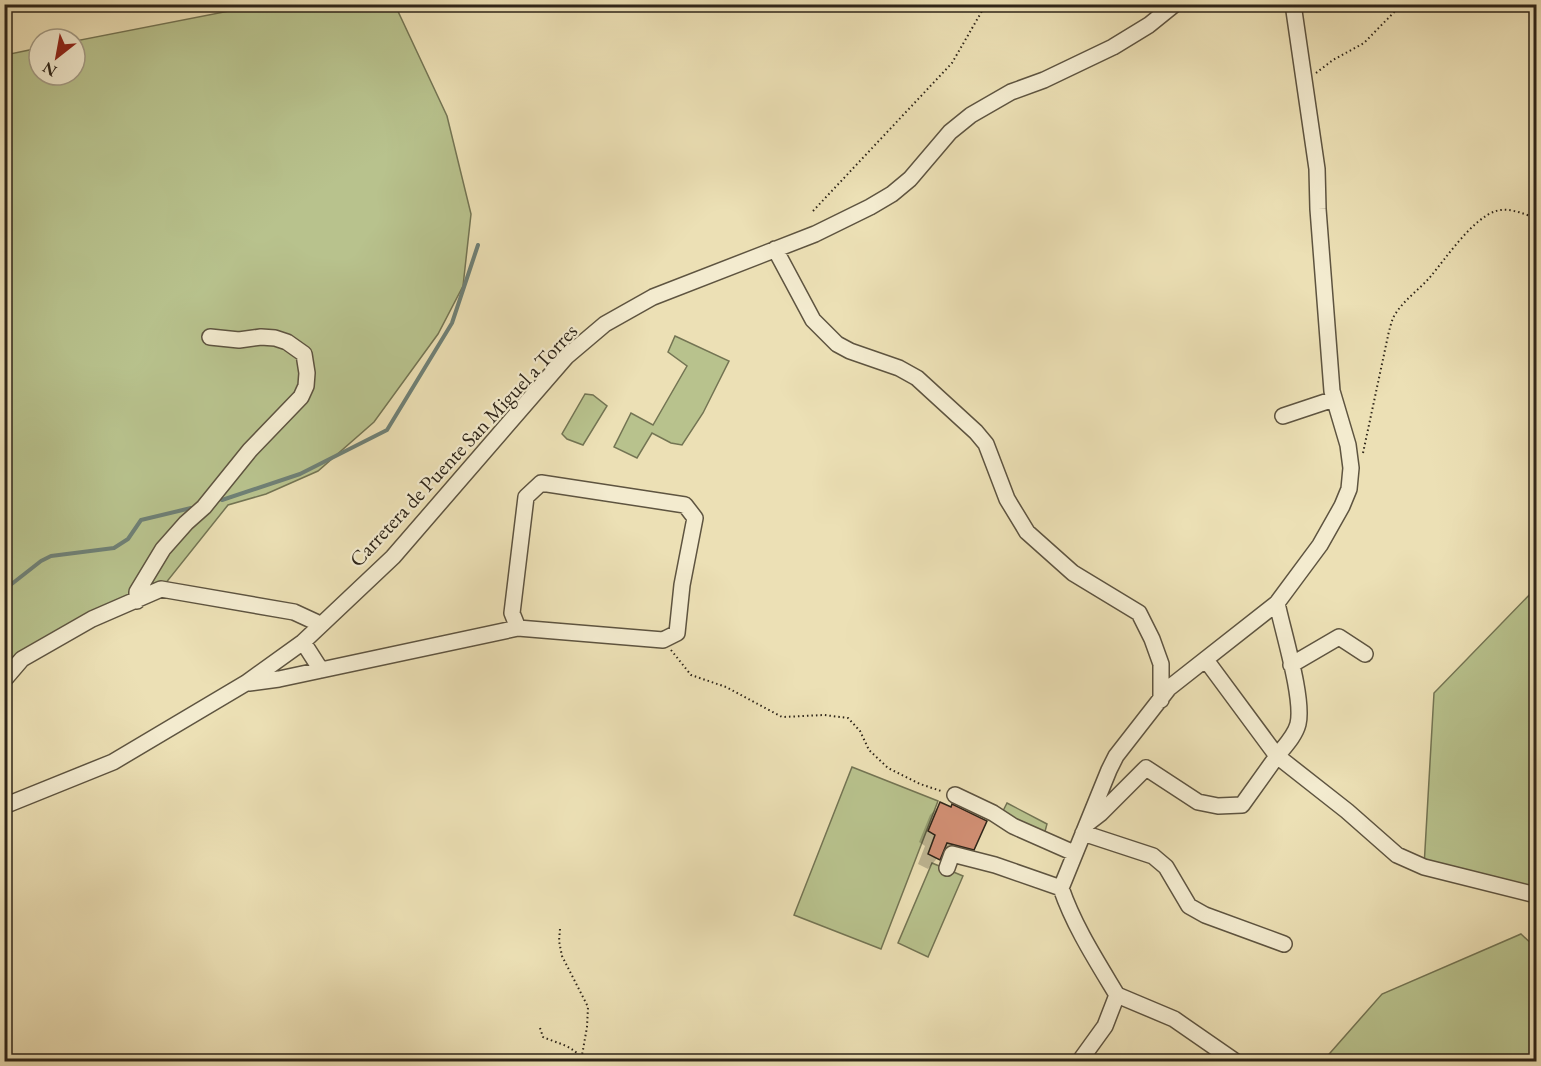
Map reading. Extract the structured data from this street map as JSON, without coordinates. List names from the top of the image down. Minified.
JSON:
{"streets":{"street":["Carretera de Puente San Miguel a Torres"]},"north":"bottom left"}
